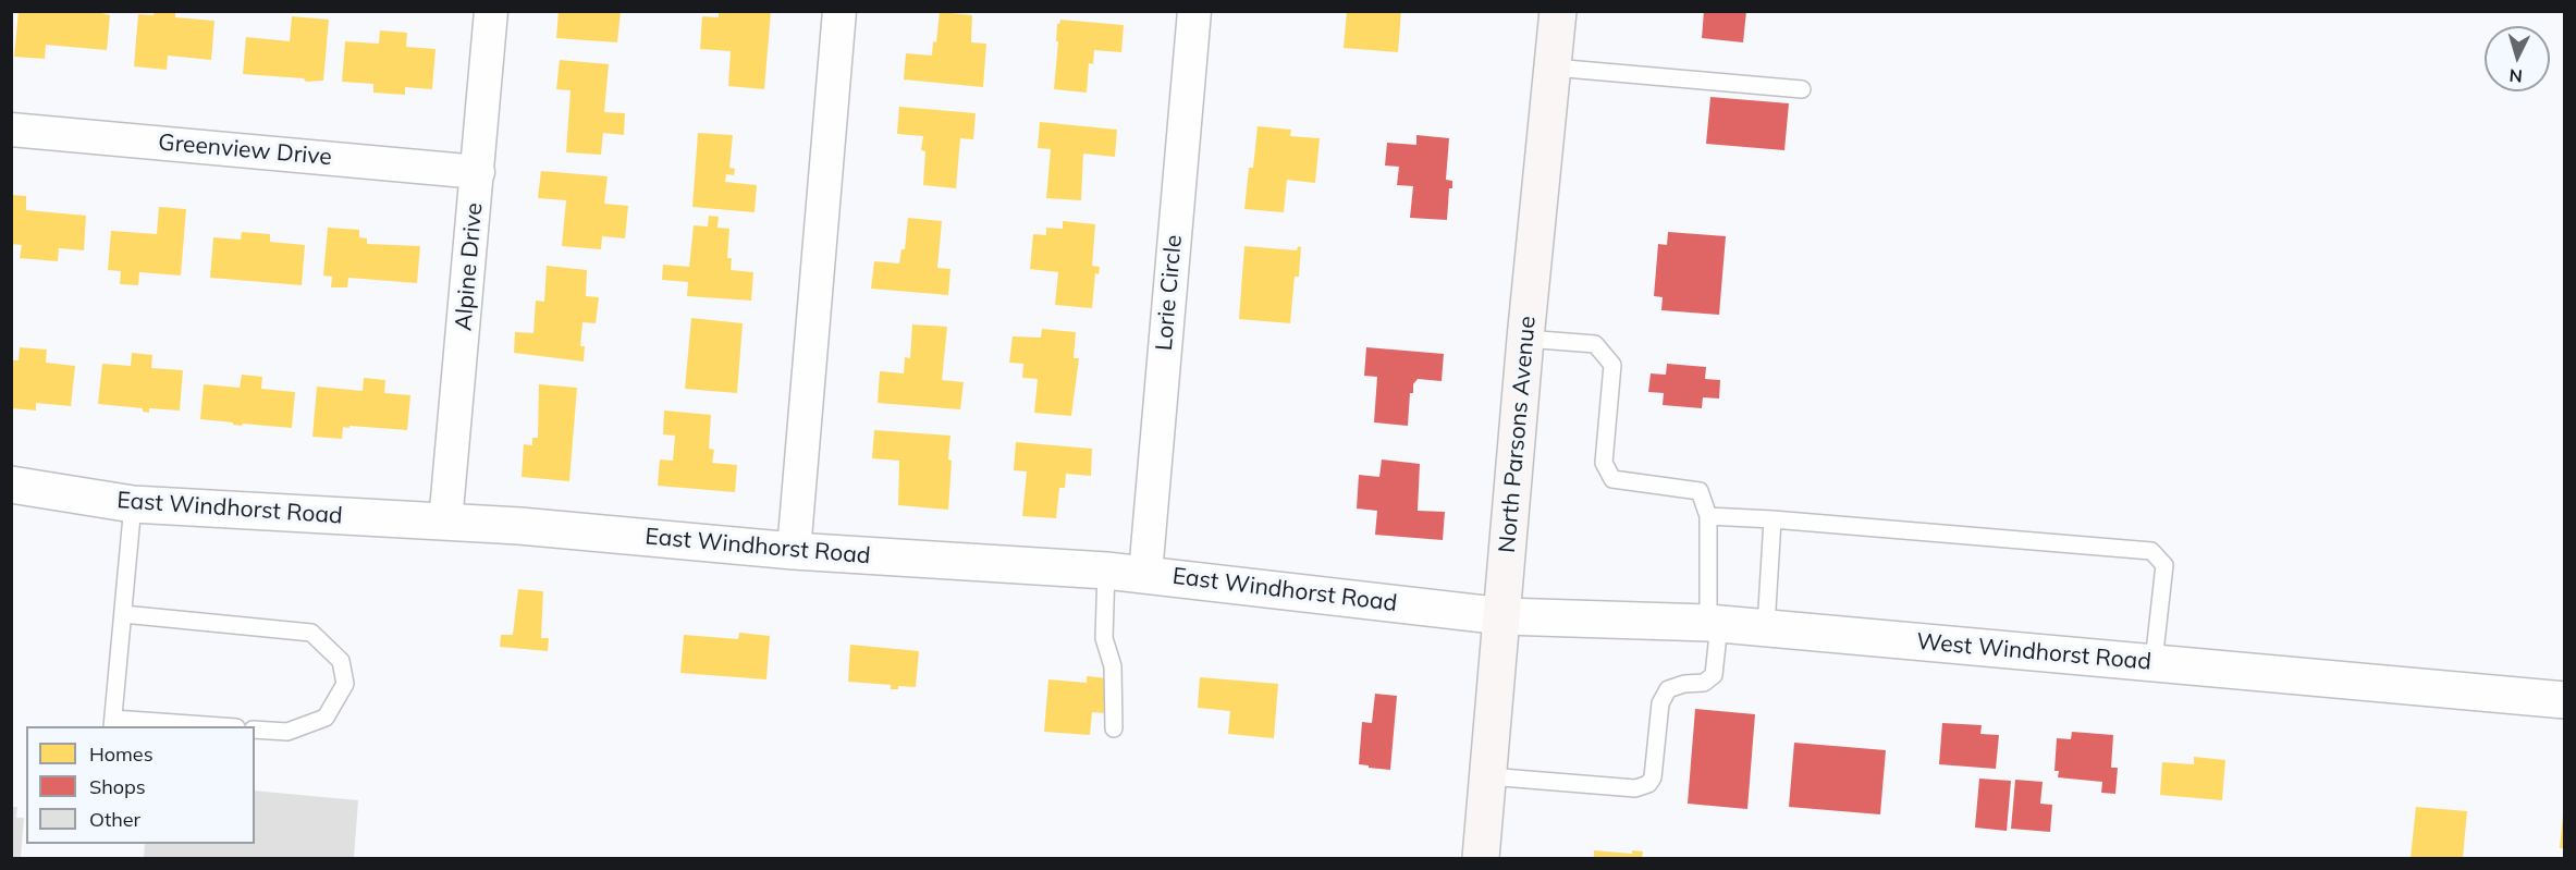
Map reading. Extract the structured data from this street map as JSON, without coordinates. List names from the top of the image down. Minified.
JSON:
{"streets":{"main road":["North Parsons Avenue"],"street":["Greenview Drive","Alpine Drive","Lorie Circle","East Windhorst Road","West Windhorst Road"]},"crossings":[["Greenview Drive","Alpine Drive"],["Alpine Drive","East Windhorst Road"],["Lorie Circle","East Windhorst Road"],["North Parsons Avenue","East Windhorst Road"],["North Parsons Avenue","West Windhorst Road"],["East Windhorst Road","West Windhorst Road"]],"legend":["Homes","Shops","Other"],"north":"bottom"}
